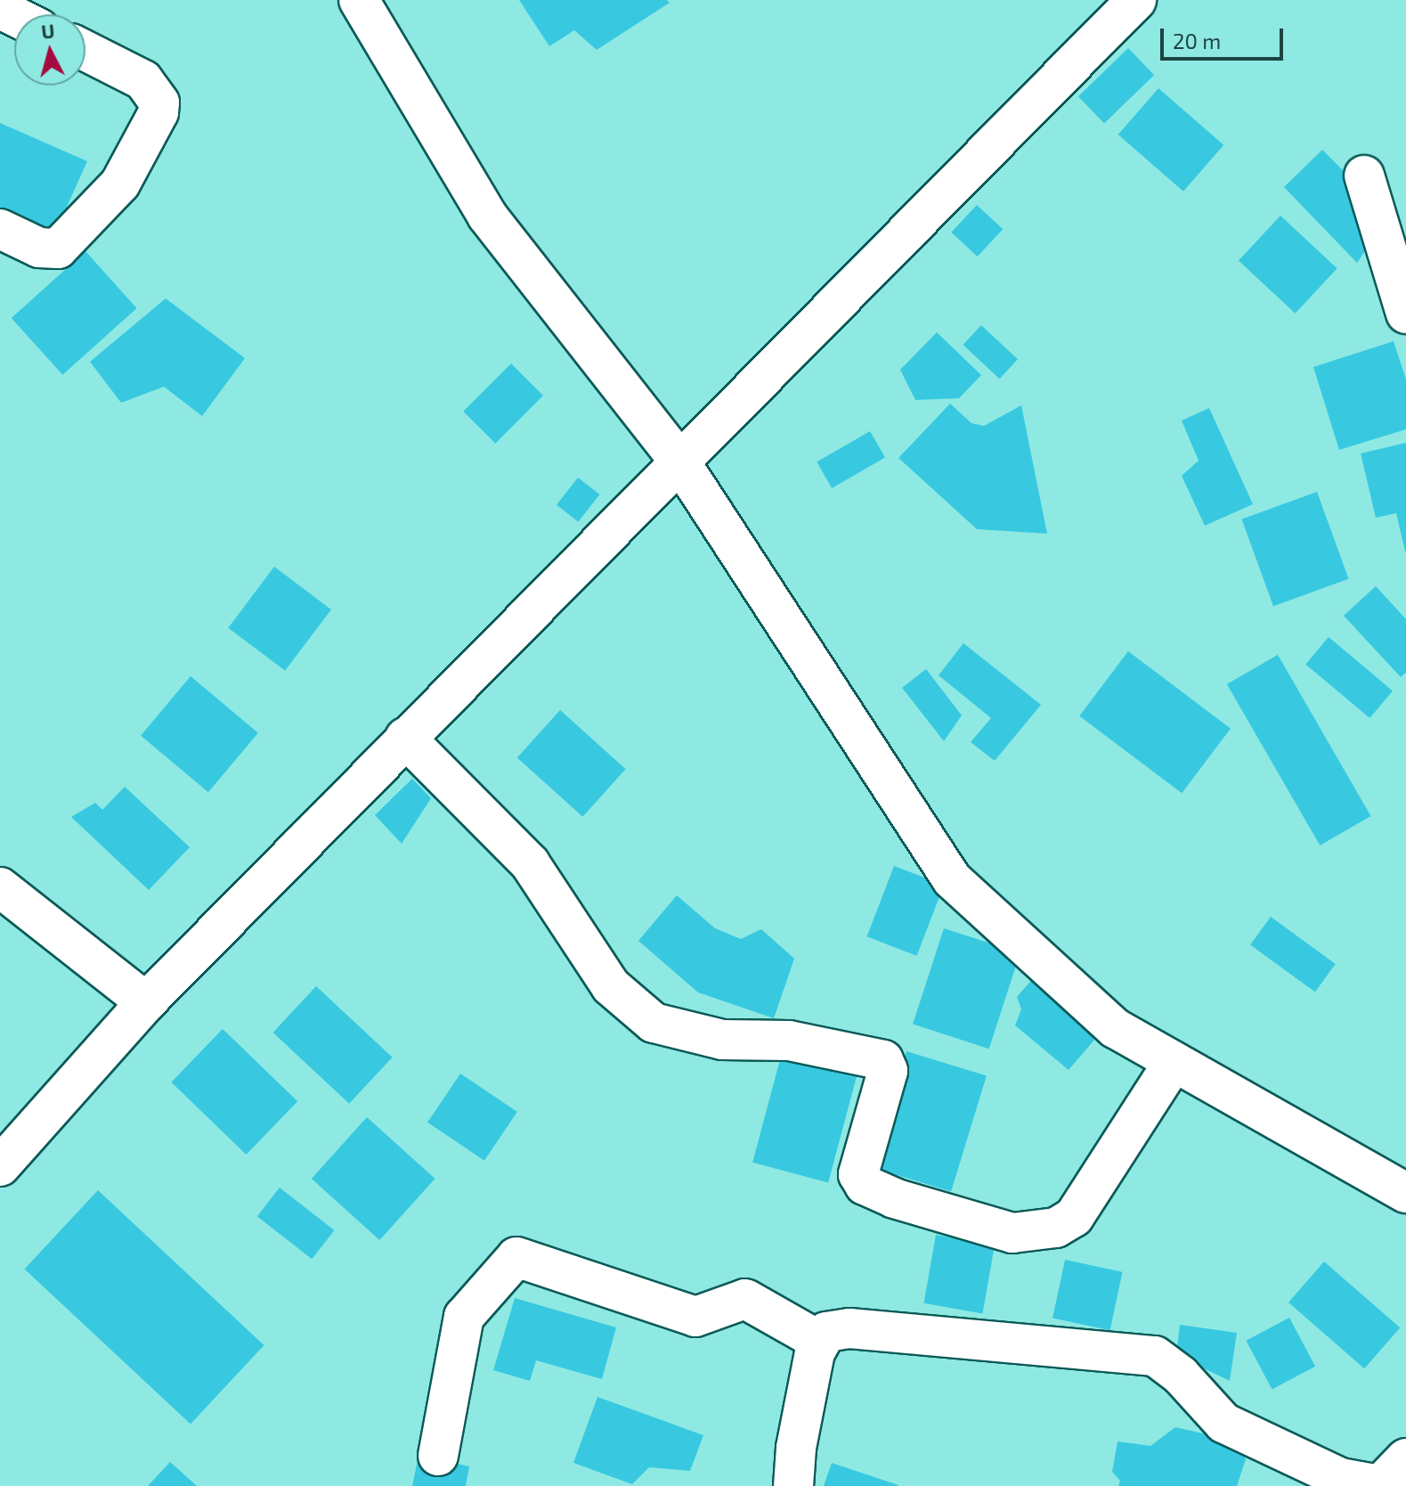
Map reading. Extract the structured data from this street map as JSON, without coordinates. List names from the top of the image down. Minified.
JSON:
{"scale_bar":"20 m","north":"top"}
